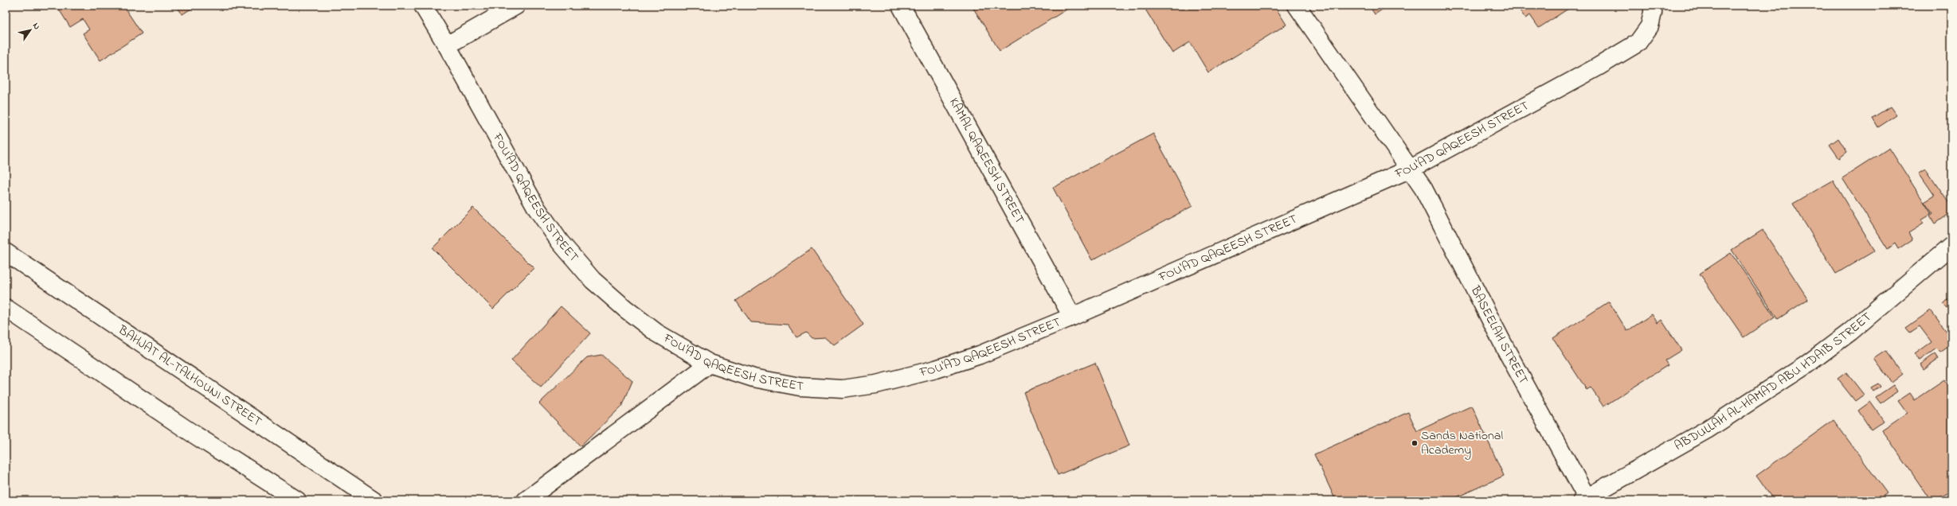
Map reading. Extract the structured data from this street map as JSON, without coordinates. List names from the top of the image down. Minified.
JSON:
{"streets":{"street":["FOU'AD QAQEESH STREET","KAMAL QAQEESH STREET","BASEELAH STREET","BAHJAT AL-TALHOUNI STREET","ABDULLAH AL-HAMAD ABU HDAIB STREET"]},"crossings":[["FOU'AD QAQEESH STREET","KAMAL QAQEESH STREET"],["FOU'AD QAQEESH STREET","BASEELAH STREET"],["BASEELAH STREET","ABDULLAH AL-HAMAD ABU HDAIB STREET"]],"places":["Sands National Academy"],"north":"top right"}
